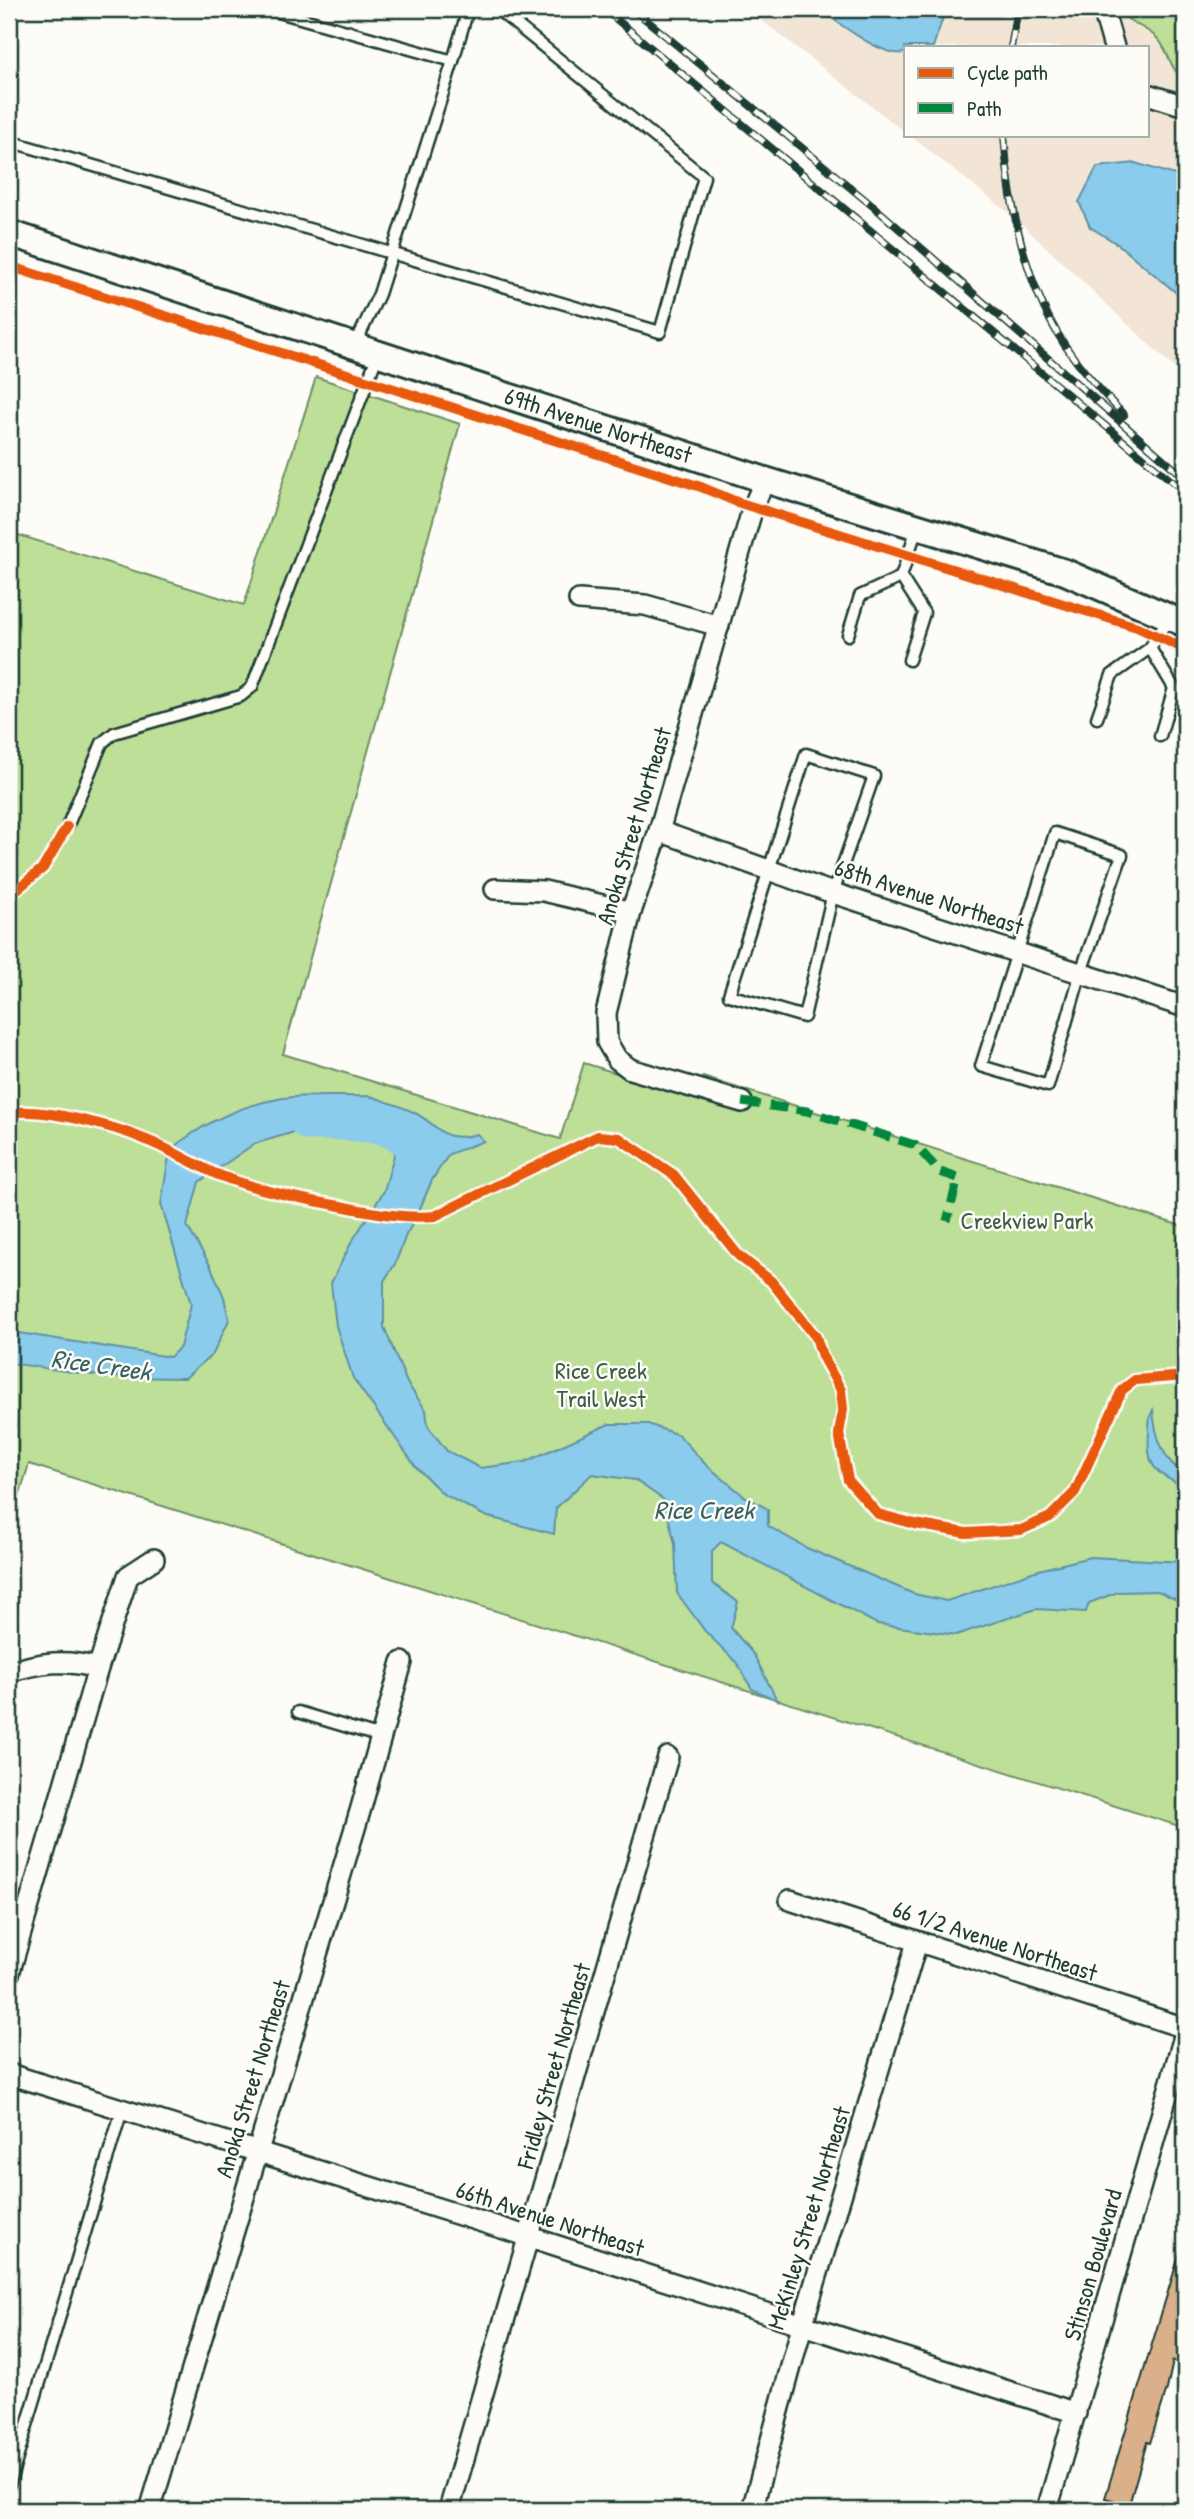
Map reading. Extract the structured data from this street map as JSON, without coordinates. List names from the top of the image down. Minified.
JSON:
{"streets":{"street":["69th Avenue Northeast","Anoka Street Northeast","68th Avenue Northeast","66 1/2 Avenue Northeast","Fridley Street Northeast","McKinley Street Northeast","66th Avenue Northeast","Stinson Boulevard"]},"crossings":[["69th Avenue Northeast","Anoka Street Northeast"],["Anoka Street Northeast","68th Avenue Northeast"],["Anoka Street Northeast","66th Avenue Northeast"],["66 1/2 Avenue Northeast","McKinley Street Northeast"],["66 1/2 Avenue Northeast","Stinson Boulevard"],["Fridley Street Northeast","66th Avenue Northeast"],["McKinley Street Northeast","66th Avenue Northeast"],["66th Avenue Northeast","Stinson Boulevard"]],"water":["Rice Creek"],"parks":["Creekview Park","Rice Creek Trail West"],"legend":["Cycle path","Path"]}
